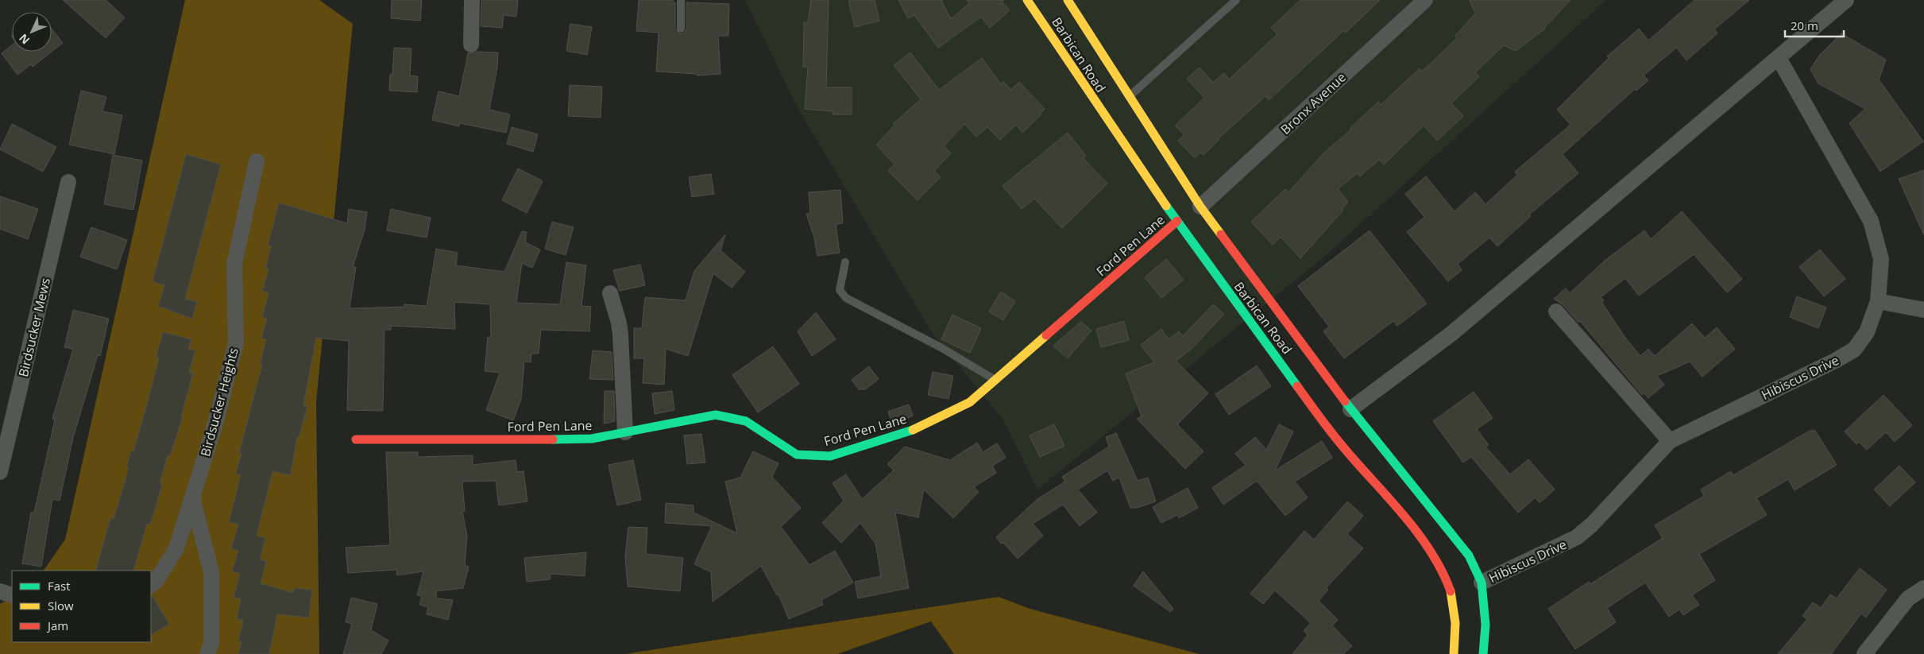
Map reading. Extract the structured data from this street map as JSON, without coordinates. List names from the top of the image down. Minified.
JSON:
{"streets":{"main road":["Barbican Road","Ford Pen Lane"],"street":["Bronx Avenue","Birdsucker Mews","Hibiscus Drive","Birdsucker Heights"]},"crossings":[["Barbican Road","Bronx Avenue"],["Barbican Road","Ford Pen Lane"],["Barbican Road","Hibiscus Drive"]],"legend":["Fast","Slow","Jam"],"scale_bar":"20 m","north":"bottom left"}
